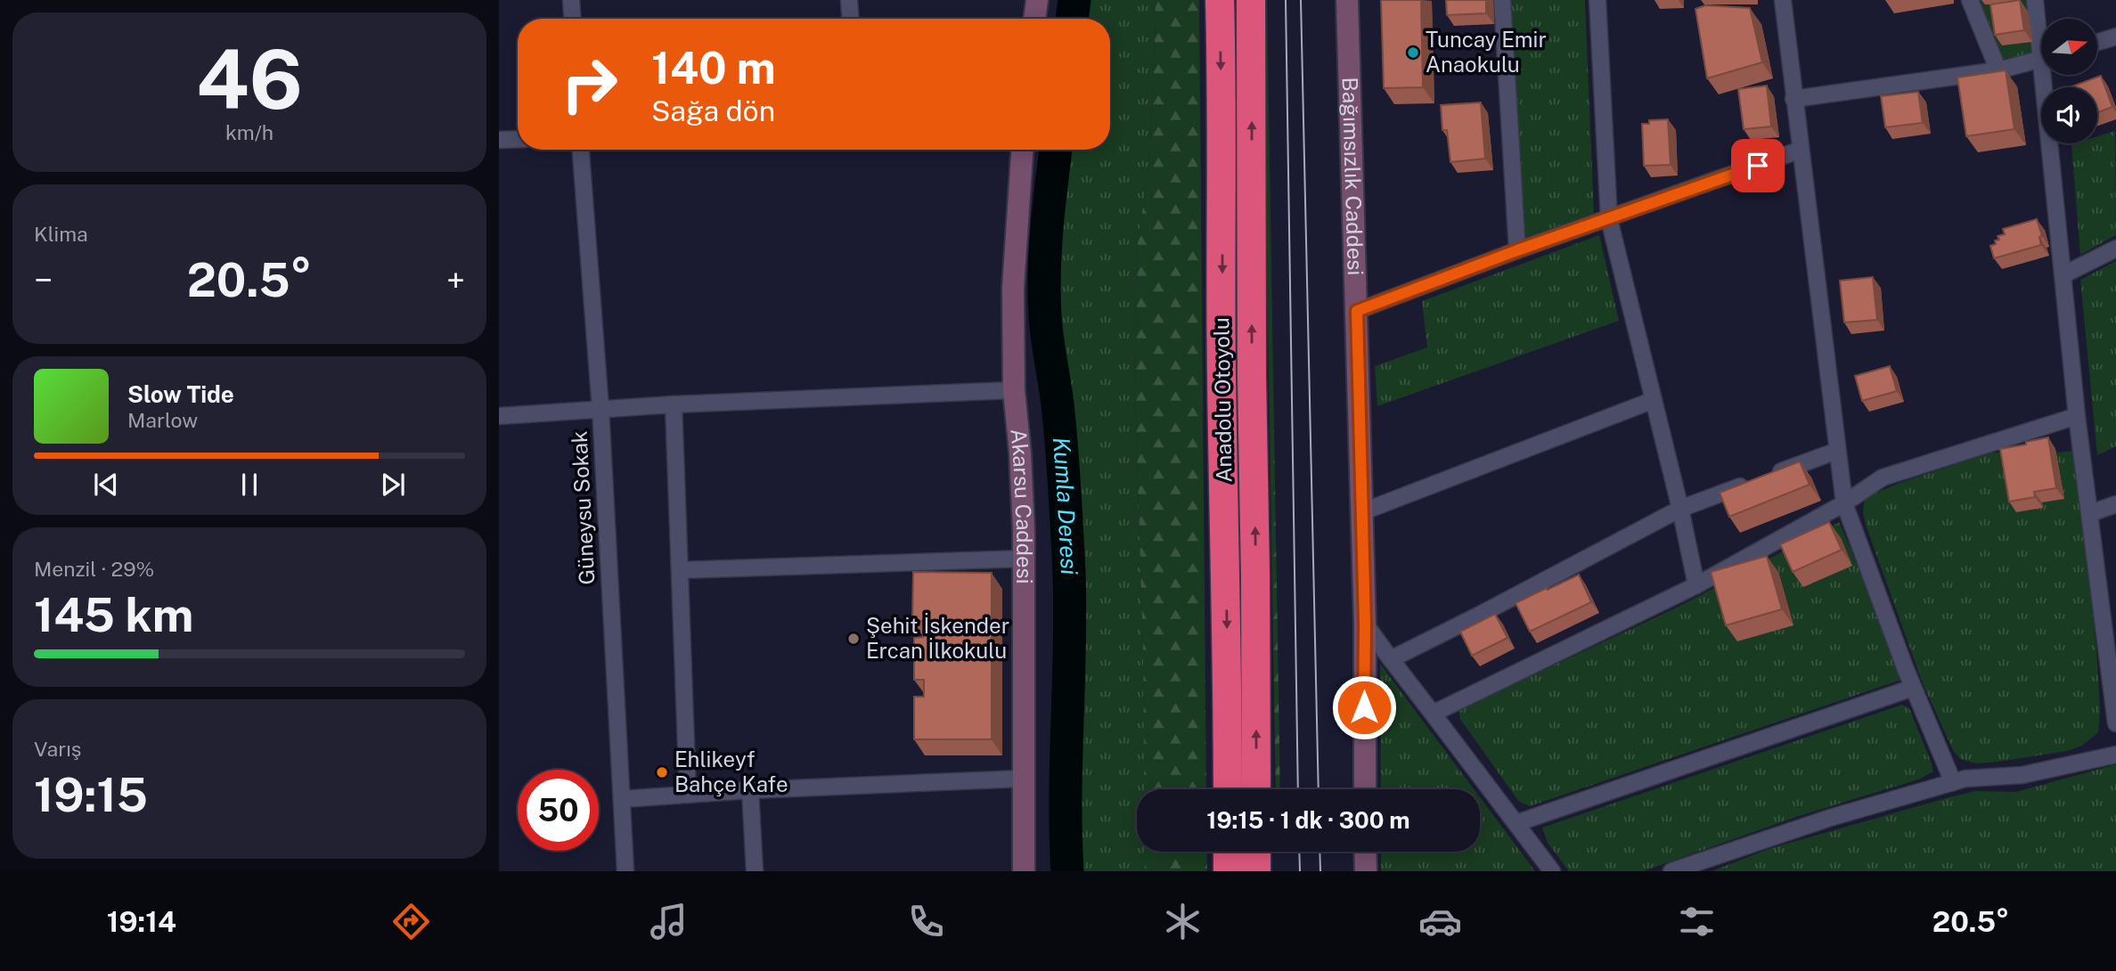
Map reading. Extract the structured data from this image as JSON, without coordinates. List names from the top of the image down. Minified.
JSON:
{"streets":{"highway":["Anadolu Otoyolu"],"main road":["Bağımsızlık Caddesi","Akarsu Caddesi"],"street":["Güneysu Sokak"]},"water":["Kumla Deresi"],"places":["Tuncay Emir Anaokulu","Şehit İskender Ercan İlkokulu","Ehlikeyf Bahçe Kafe"],"north":"right","page":{"tile":[["46","km/h"],"Klima",["Menzil · 29%","145 km"],["Varış","19:15"]],"turn":["140 m","Sağa dön"],"heat":["−","20.5°","+"],"song":["Slow Tide","Marlow"],"limit":"50","trip":"19:15 · 1 dk · 300 m","tabs":["19:14","20.5°"]}}
